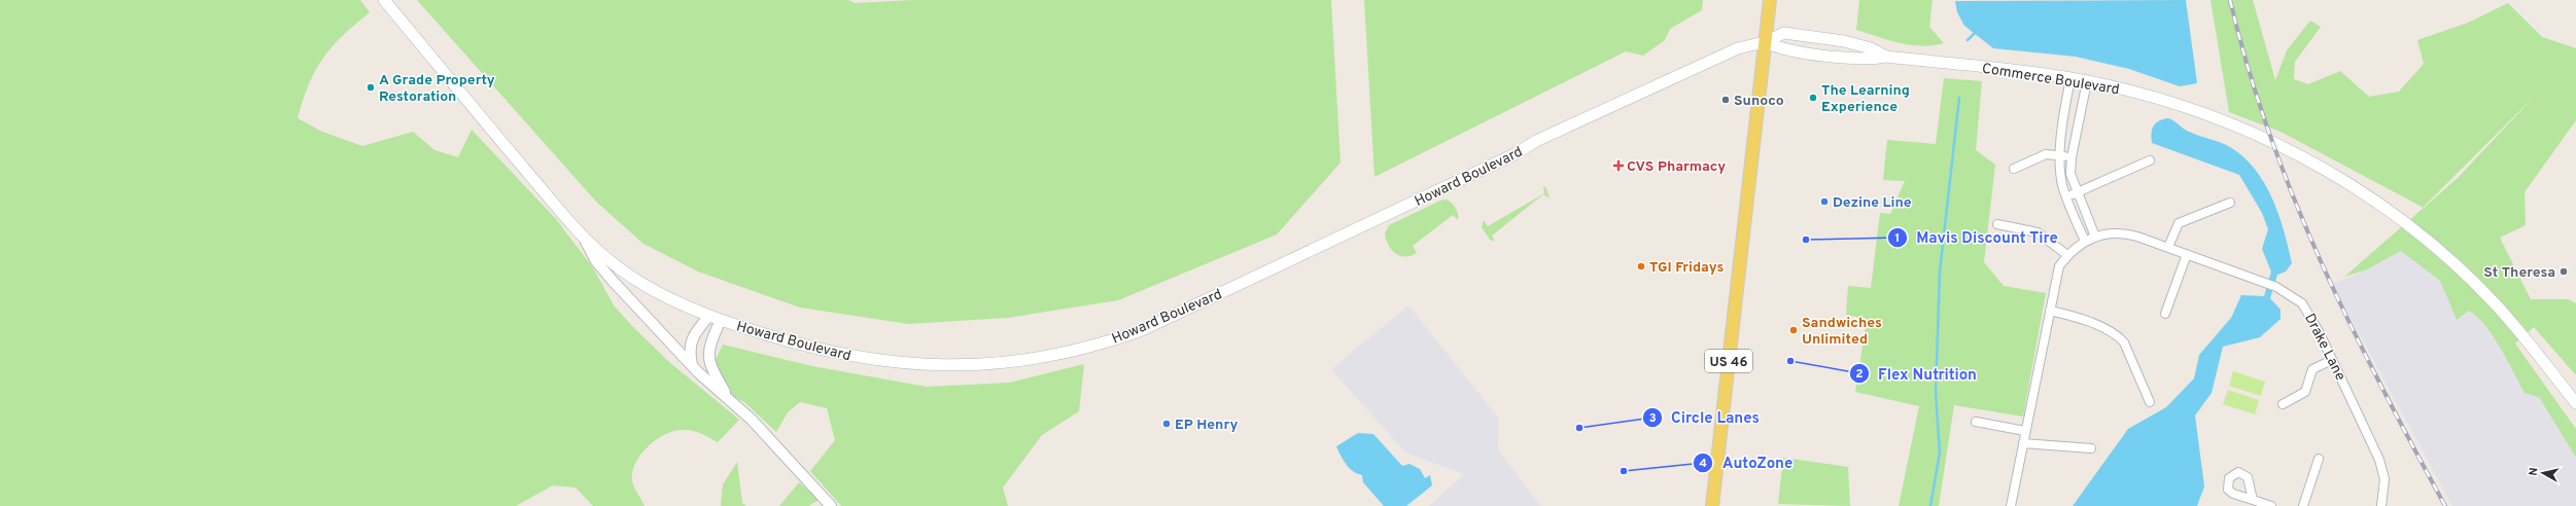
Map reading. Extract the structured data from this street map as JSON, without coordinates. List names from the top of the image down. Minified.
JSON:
{"streets":{"main road":["Commerce Boulevard","Howard Boulevard","US 46"],"street":["Drake Lane"]},"crossings":[["Commerce Boulevard","Howard Boulevard"],["Commerce Boulevard","US 46"],["Howard Boulevard","US 46"]],"places":{"other":["A Grade Property Restoration","The Learning Experience","Sunoco","Dezine Line","Mavis Discount Tire","TGI Fridays","St Theresa","Sandwiches Unlimited","Flex Nutrition","EP Henry","Circle Lanes","AutoZone"],"health":["CVS Pharmacy"]},"north":"left"}
